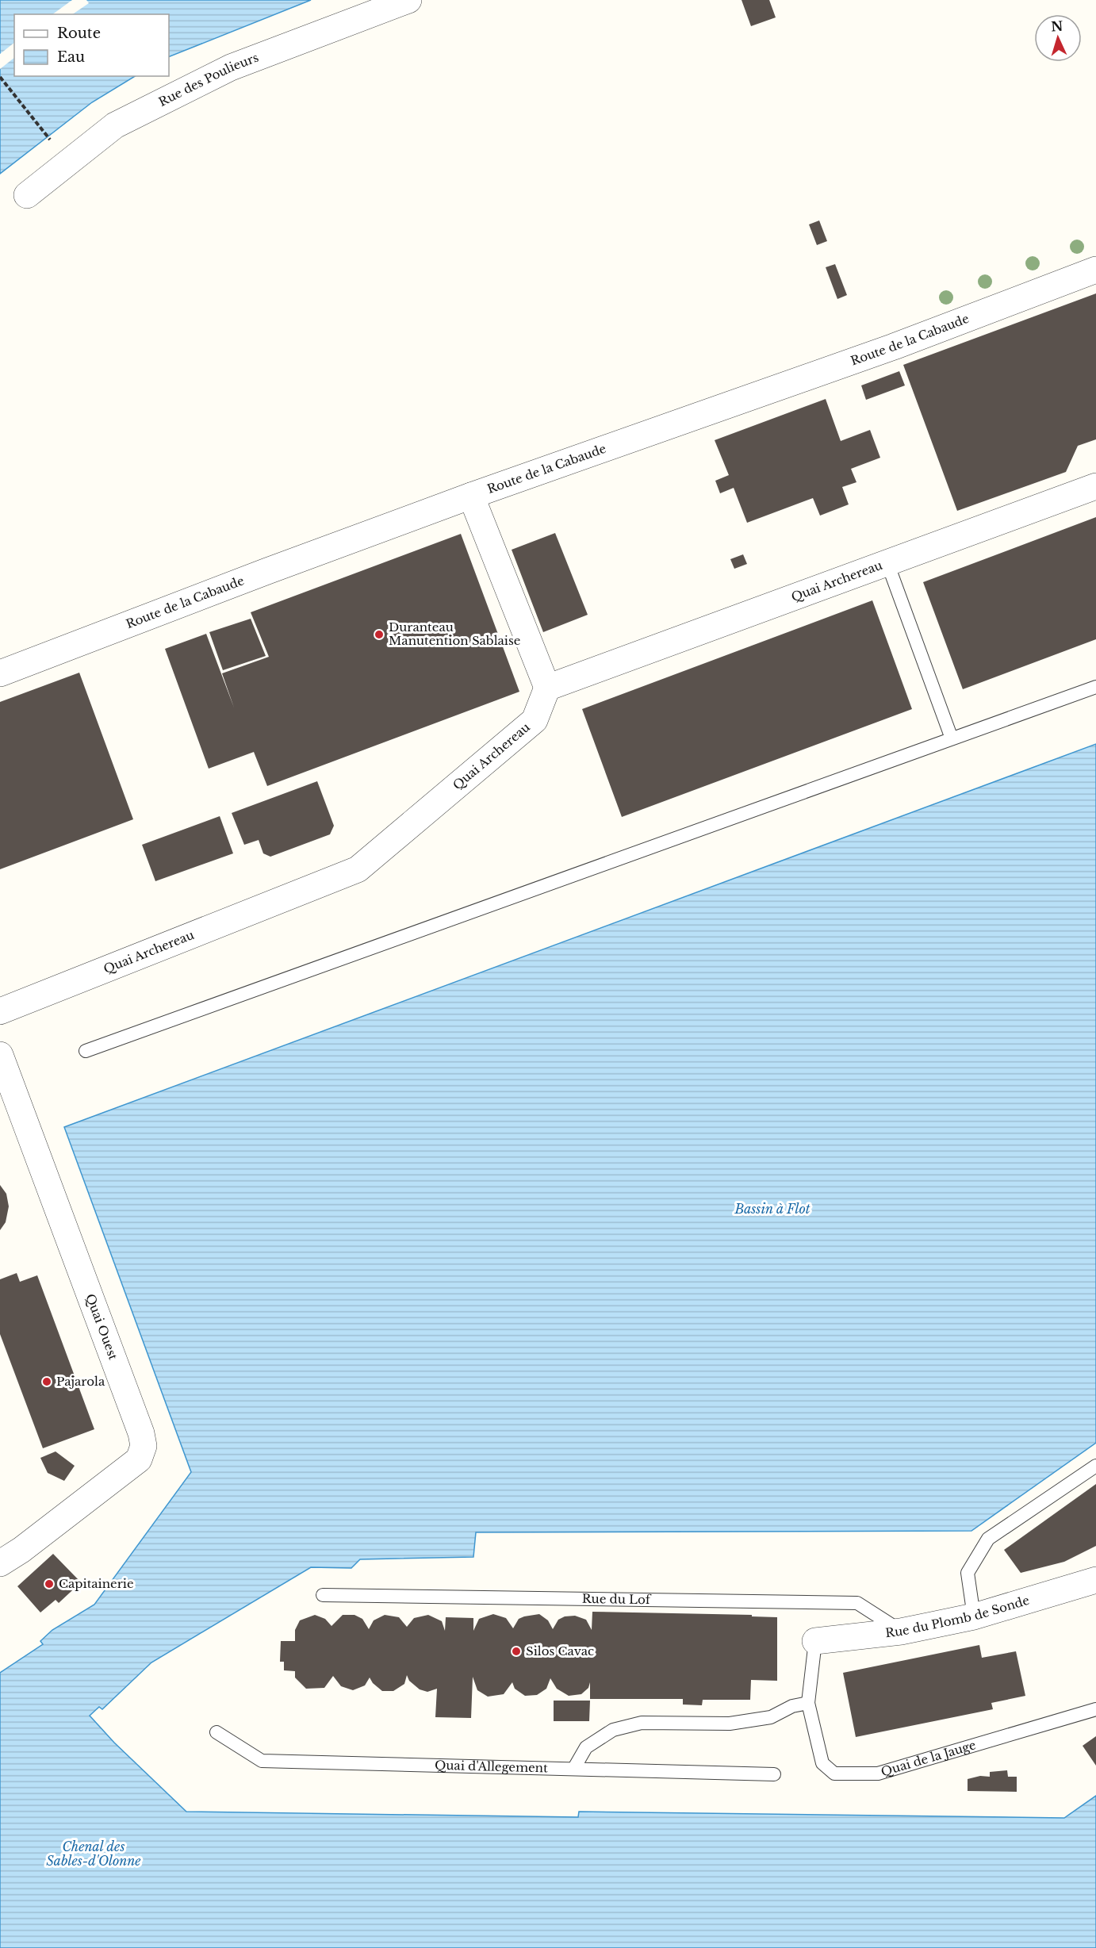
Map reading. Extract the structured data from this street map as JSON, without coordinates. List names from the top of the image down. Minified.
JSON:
{"streets":{"street":["Rue des Poulieurs","Route de la Cabaude","Quai Archereau","Quai Ouest","Rue du Plomb de Sonde"],"lane":["Rue du Lof","Quai de la Jauge","Quai d'Allegement"]},"crossings":[["Rue du Lof","Rue du Plomb de Sonde"],["Rue du Plomb de Sonde","Quai de la Jauge"]],"water":["Bassin à Flot","Chenal des Sables-d'Olonne"],"places":["Duranteau Manutention Sablaise","Pajarola","Capitainerie","Silos Cavac"],"legend":["Route","Eau"],"north":"top"}
